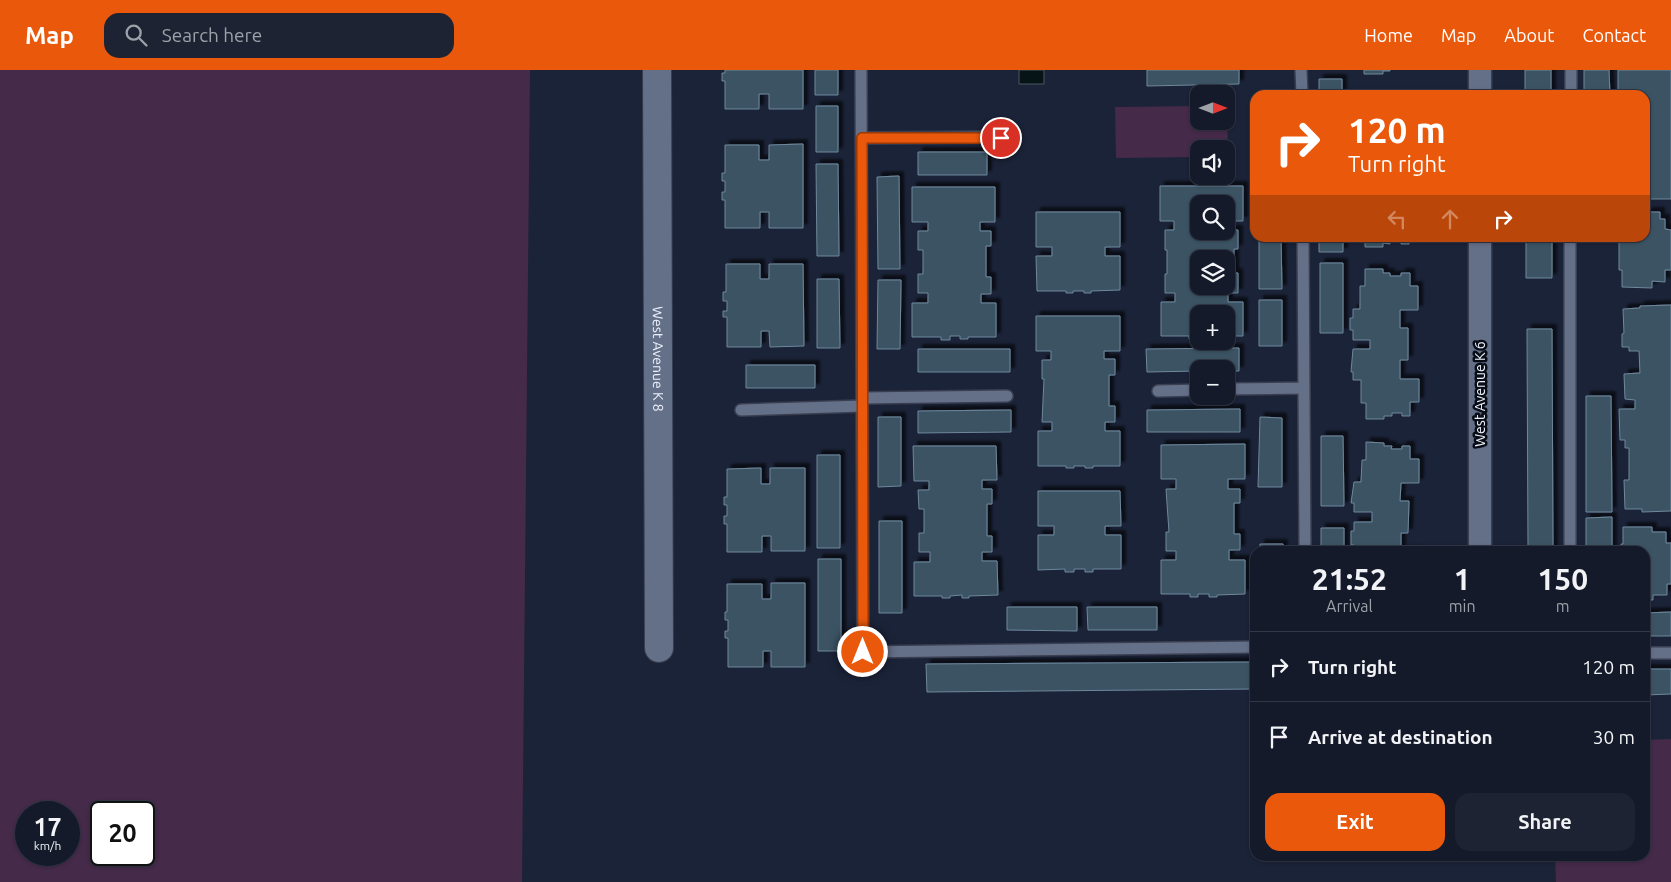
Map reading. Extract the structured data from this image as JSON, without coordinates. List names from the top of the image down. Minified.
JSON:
{"streets":{"street":["West Avenue K 8","West Avenue K 6"]},"north":"right","page":{"header":"Map","search":"Search here","nav":["Home","Map","About","Contact"],"map_buttons":["+","−"],"turn":["120 m","Turn right"],"eta":["21:52","Arrival","1","min","150","m"],"list":[{"name":"Turn right","value":"120 m"},{"name":"Arrive at destination","value":"30 m"}],"buttons":["Exit","Share"],"speed":"17 km/h","limit":"20"}}
